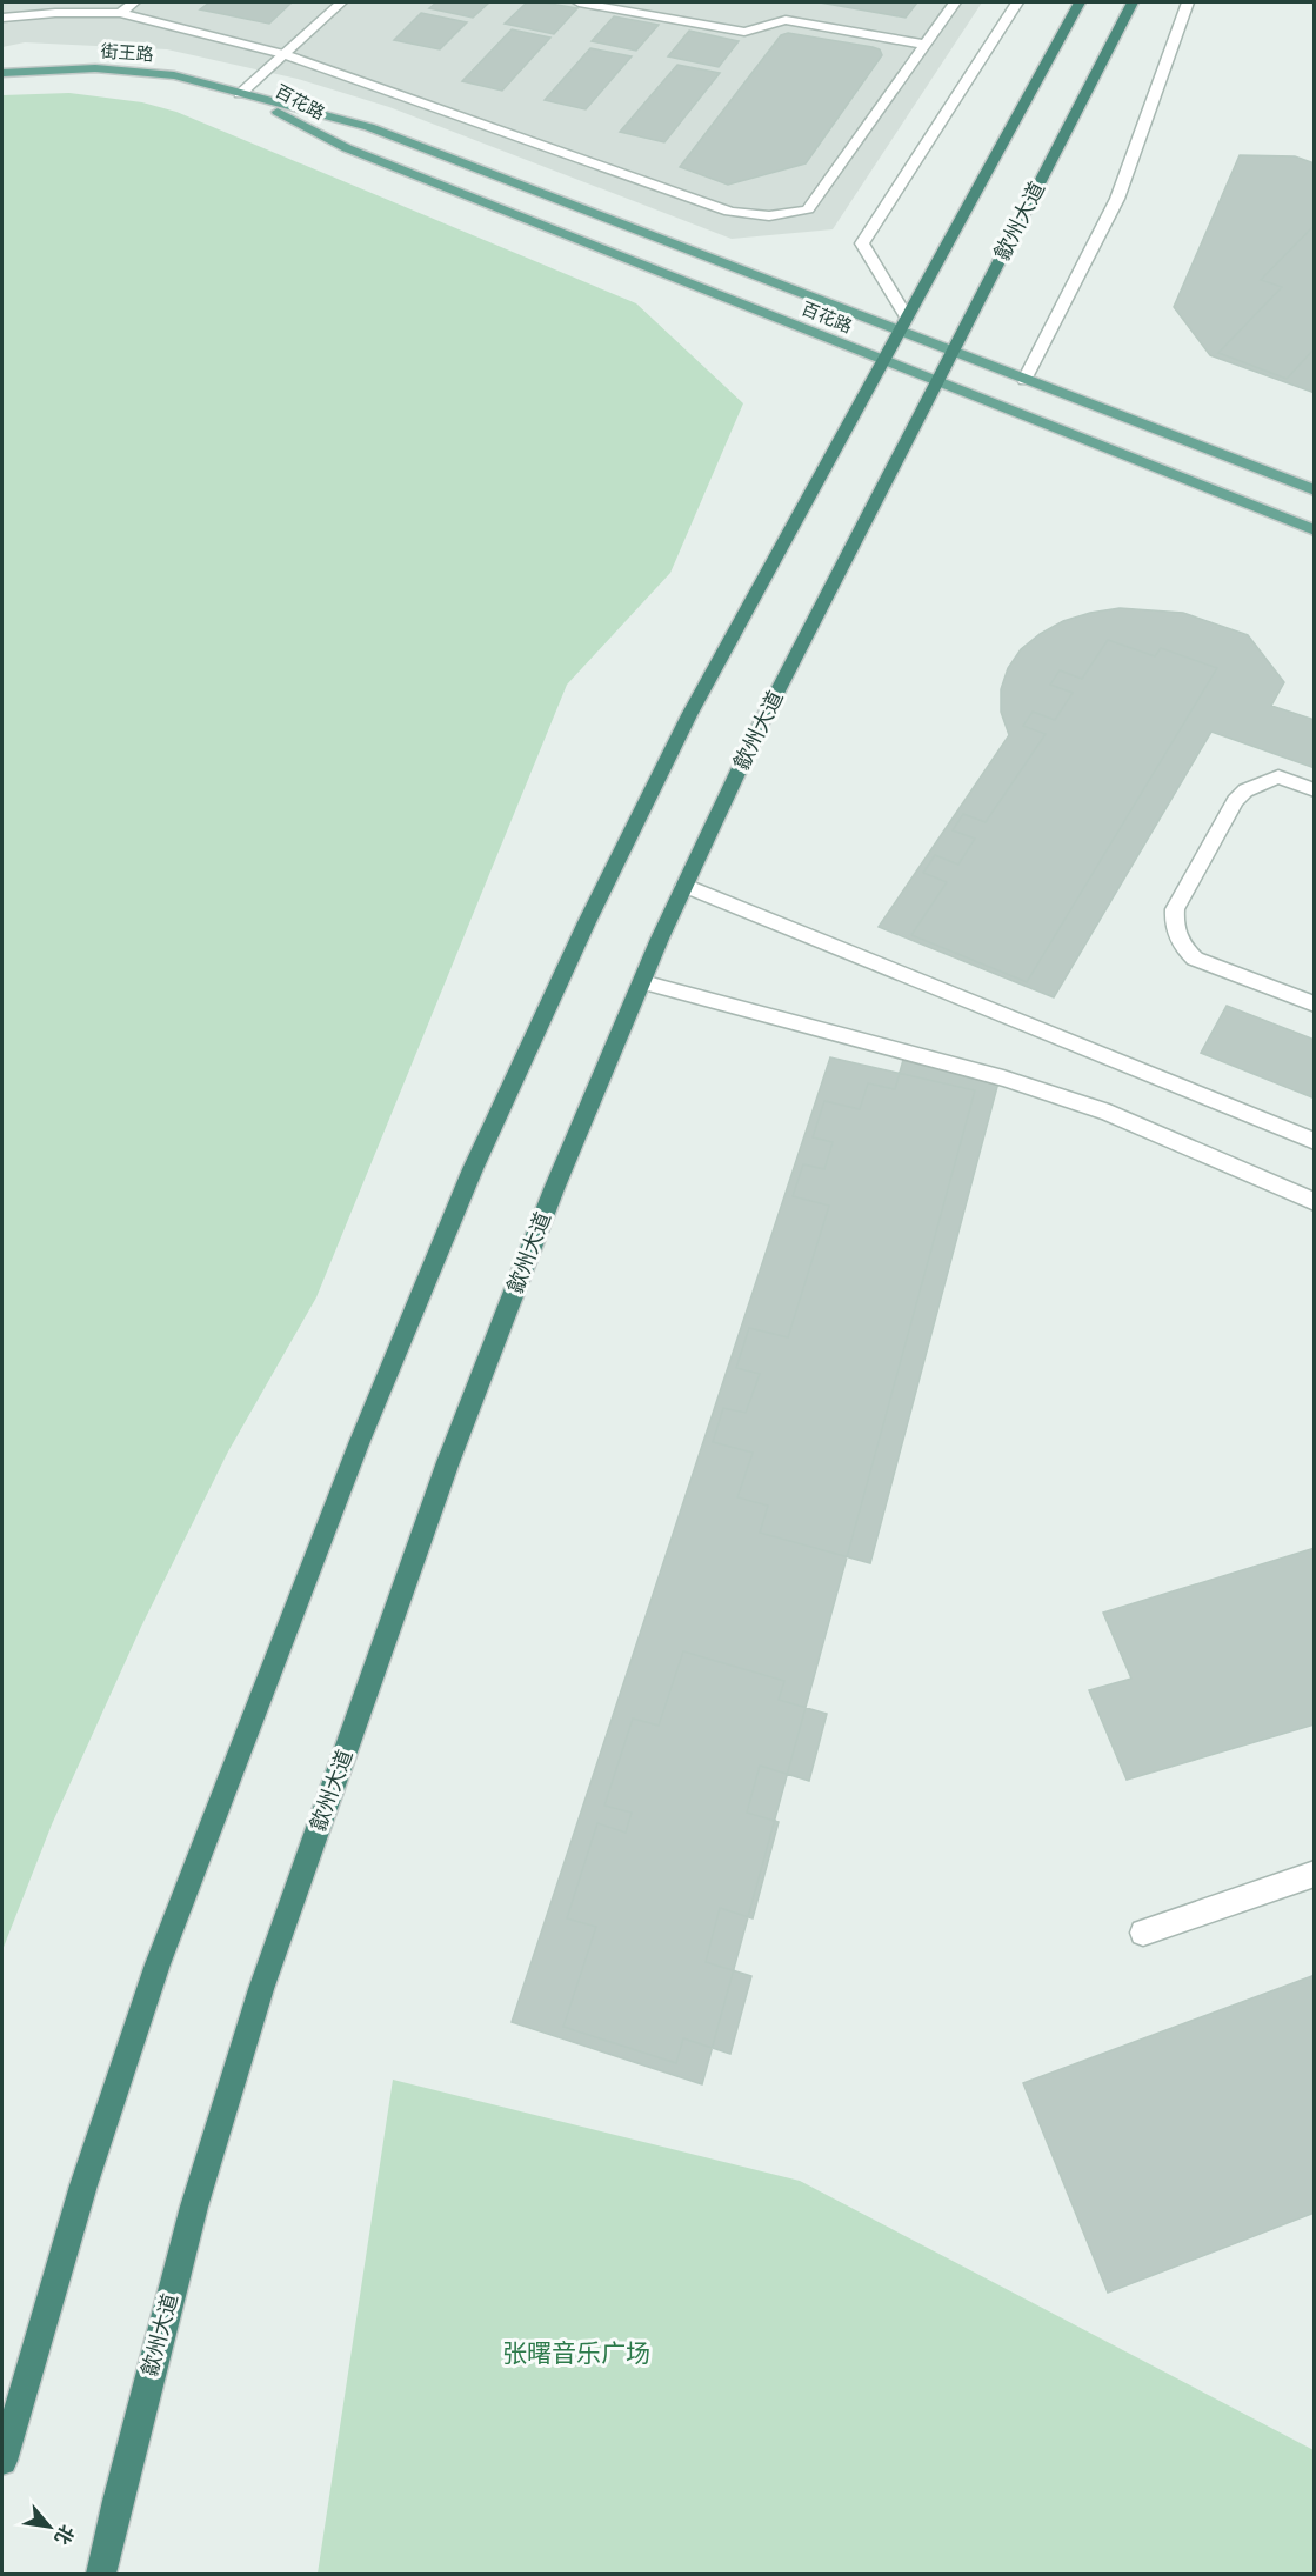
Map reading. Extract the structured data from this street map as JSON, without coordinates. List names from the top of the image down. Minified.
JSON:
{"streets":{"highway":["歙州大道"],"main road":["街王路","百花路"]},"crossings":[["街王路","百花路"],["百花路","歙州大道"]],"parks":["张曙音乐广场"],"north":"bottom right"}
